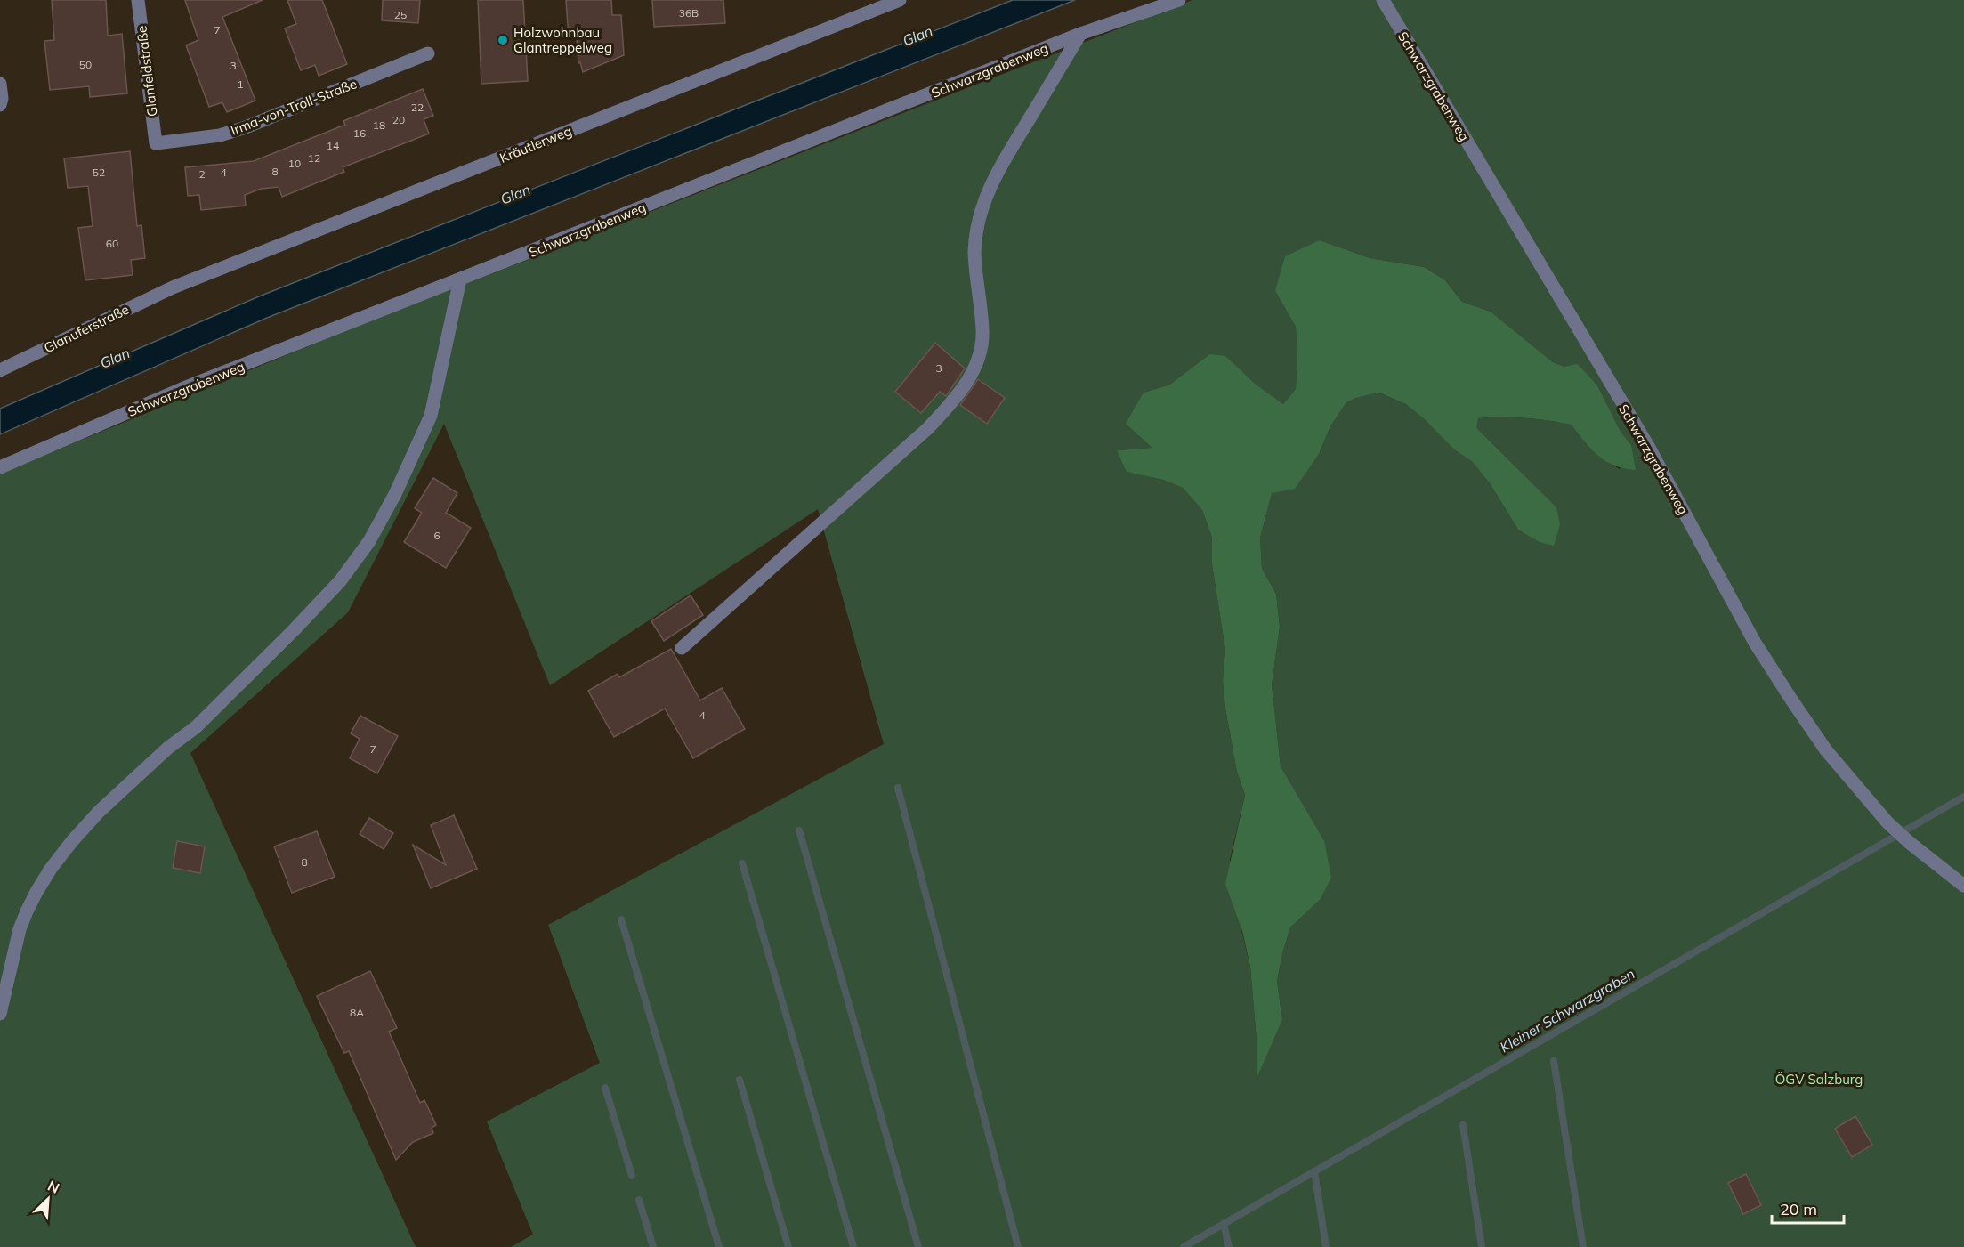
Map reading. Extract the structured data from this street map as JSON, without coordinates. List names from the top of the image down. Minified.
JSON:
{"streets":{"street":["Schwarzgrabenweg","Glanfeldstraße","Irma-von-Troll-Straße","Kräutlerweg","Glanuferstraße"]},"crossings":[["Glanfeldstraße","Irma-von-Troll-Straße"],["Kräutlerweg","Glanuferstraße"]],"water":["Glan","Kleiner Schwarzgraben"],"parks":["ÖGV Salzburg"],"places":["Holzwohnbau Glantreppelweg"],"house_numbers":["36B","25","7","50","3","1","22","20","18","16","14","12","10","8","52","4","2","60","3","6","4","7","8","8A"],"scale_bar":"20 m","north":"top right"}
